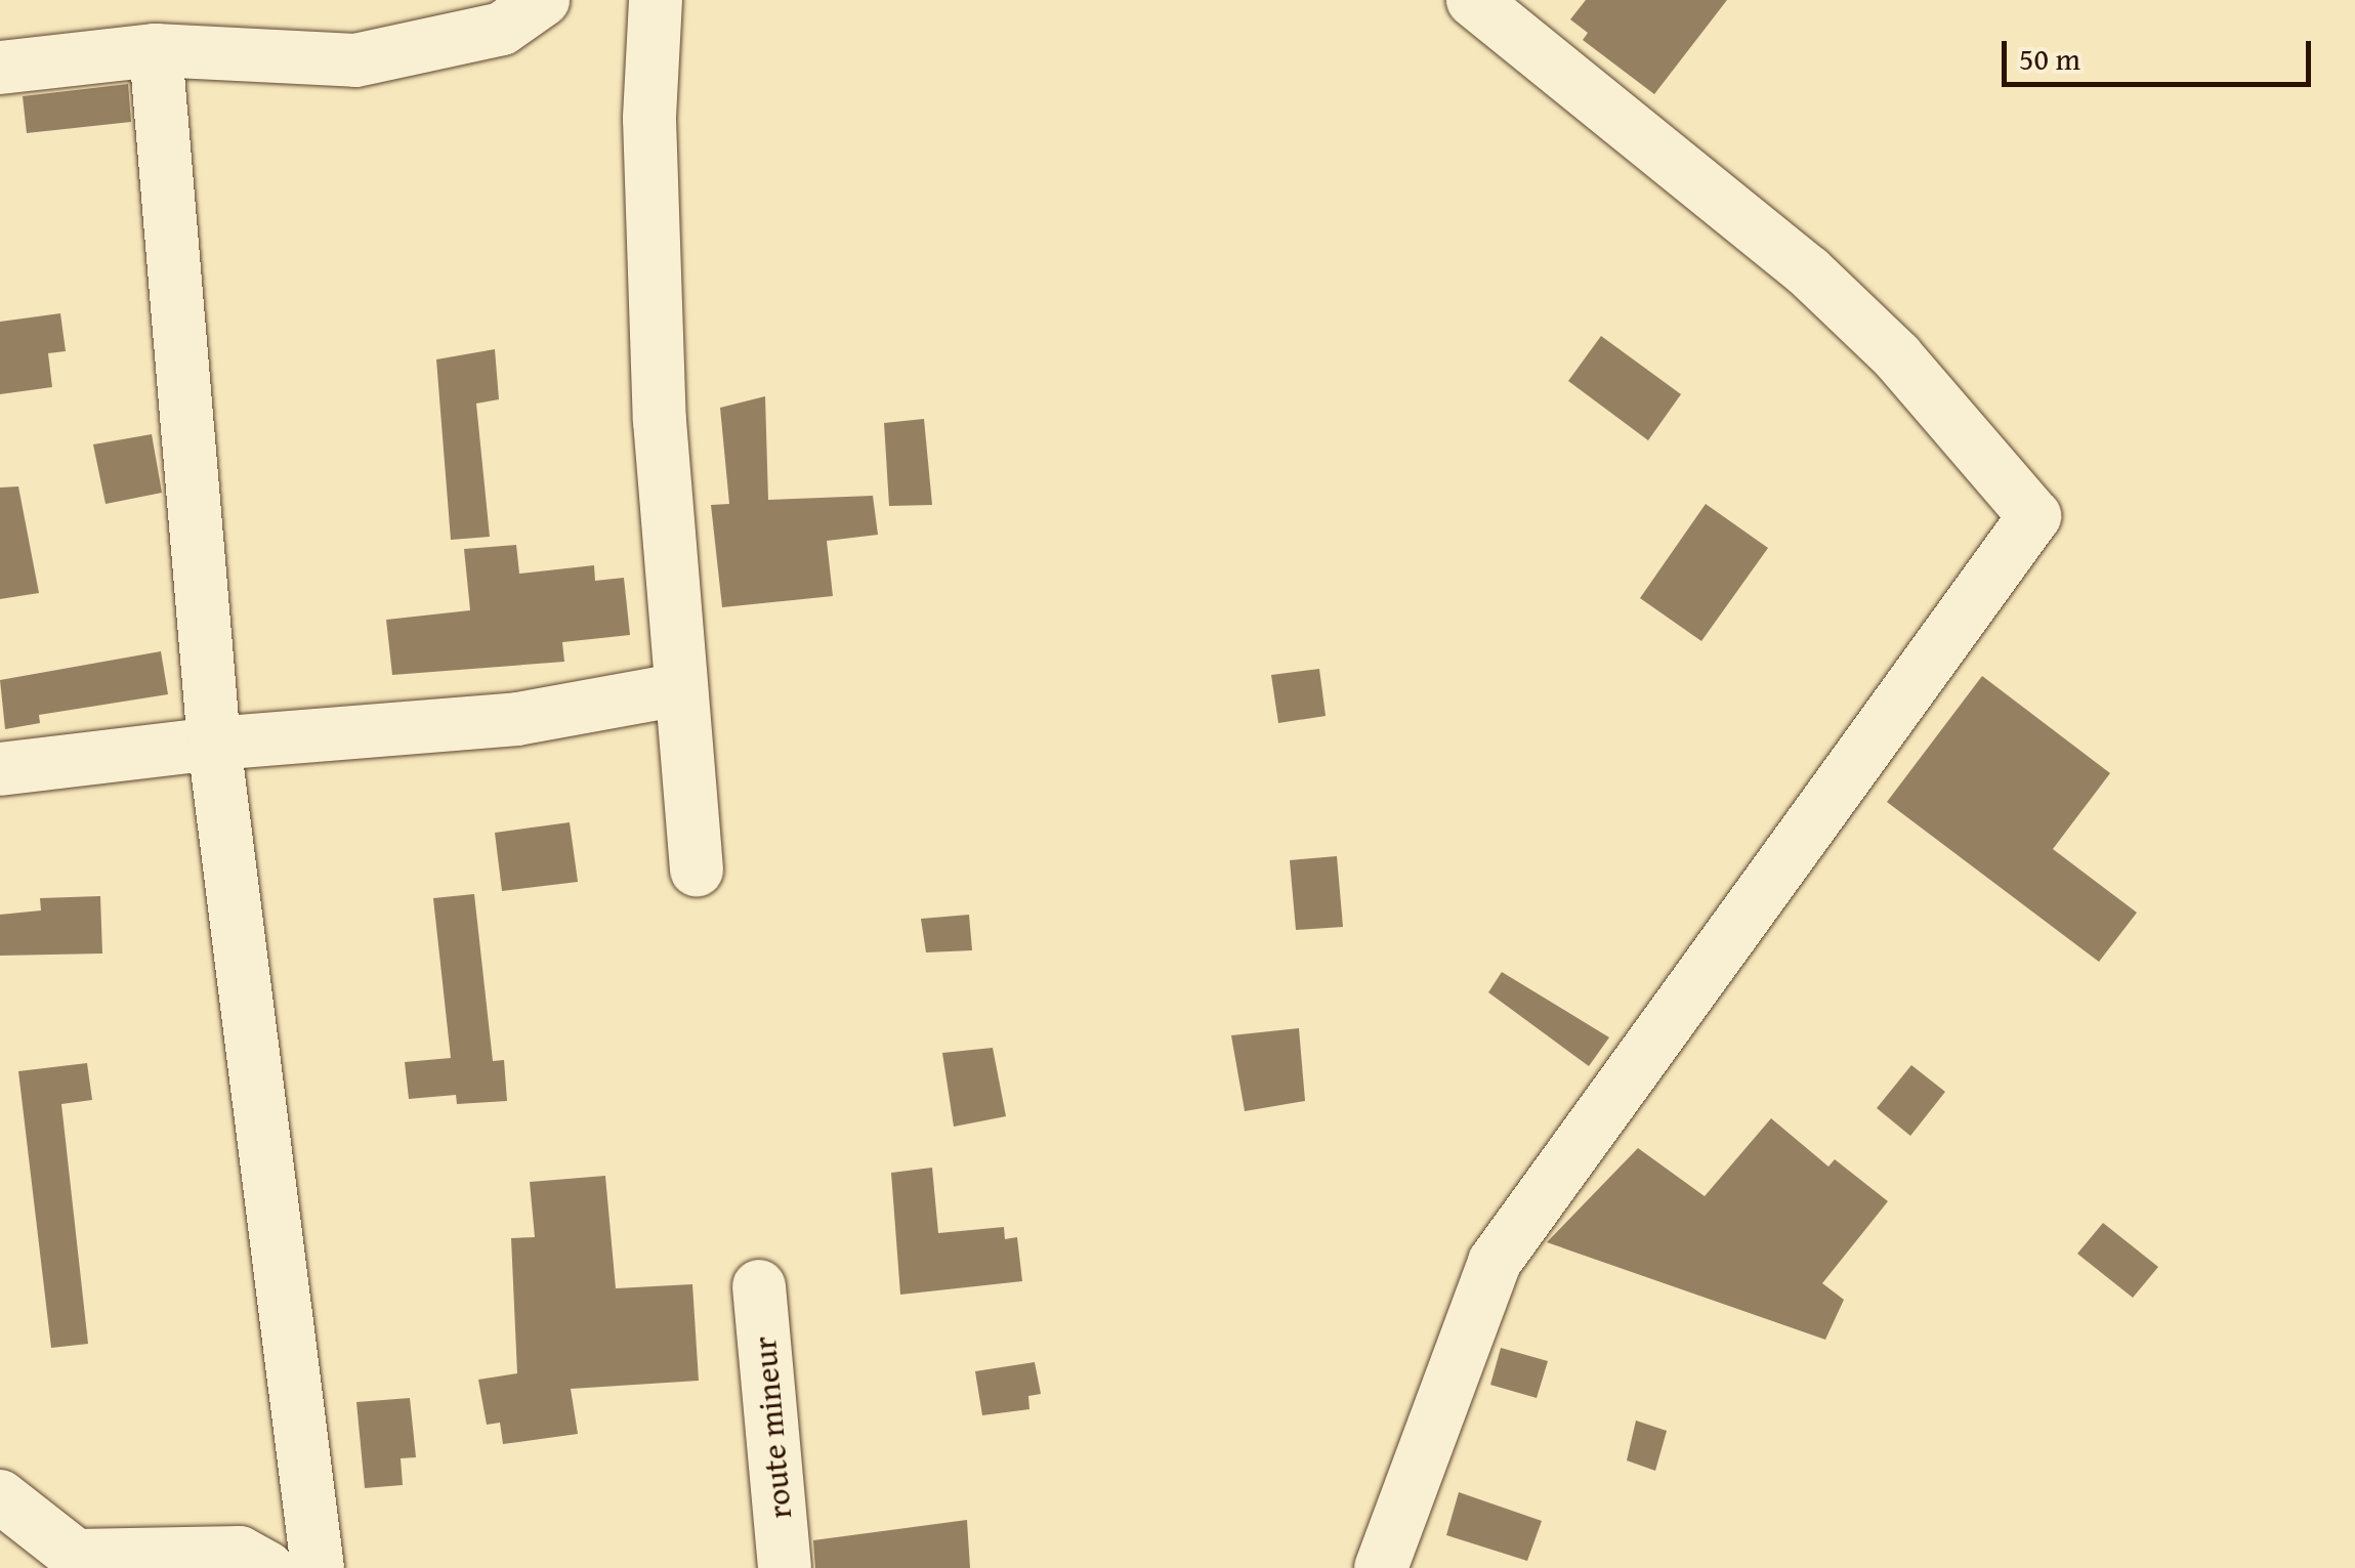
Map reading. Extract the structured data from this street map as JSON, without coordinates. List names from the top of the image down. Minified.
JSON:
{"streets":{"street":["route mineur"]},"scale_bar":"50 m"}
